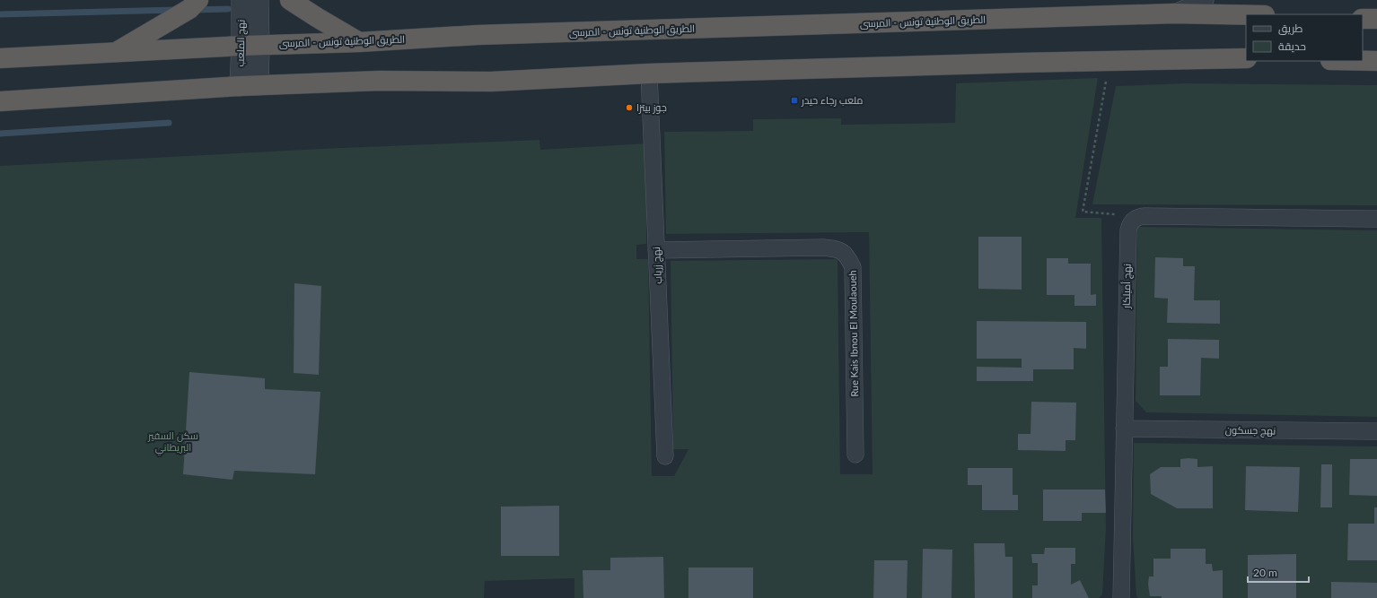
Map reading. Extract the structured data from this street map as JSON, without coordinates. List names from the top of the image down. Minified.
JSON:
{"streets":{"highway":["الطريق الوطنية تونس - المرسى"],"street":["نهج الملعب","نهج زرياب","نهج أميلكار","Rue Kais Ibnou El Moulaoueh","نهج جسكون"]},"crossings":[["الطريق الوطنية تونس - المرسى","نهج الملعب"],["نهج زرياب","Rue Kais Ibnou El Moulaoueh"],["نهج أميلكار","نهج جسكون"]],"parks":["سكن السفير البريطاني"],"places":{"transit":["ملعب رجاء حيدر"],"other":["جوز بيتزا"]},"legend":["طريق","حديقة"],"scale_bar":"20 m"}
